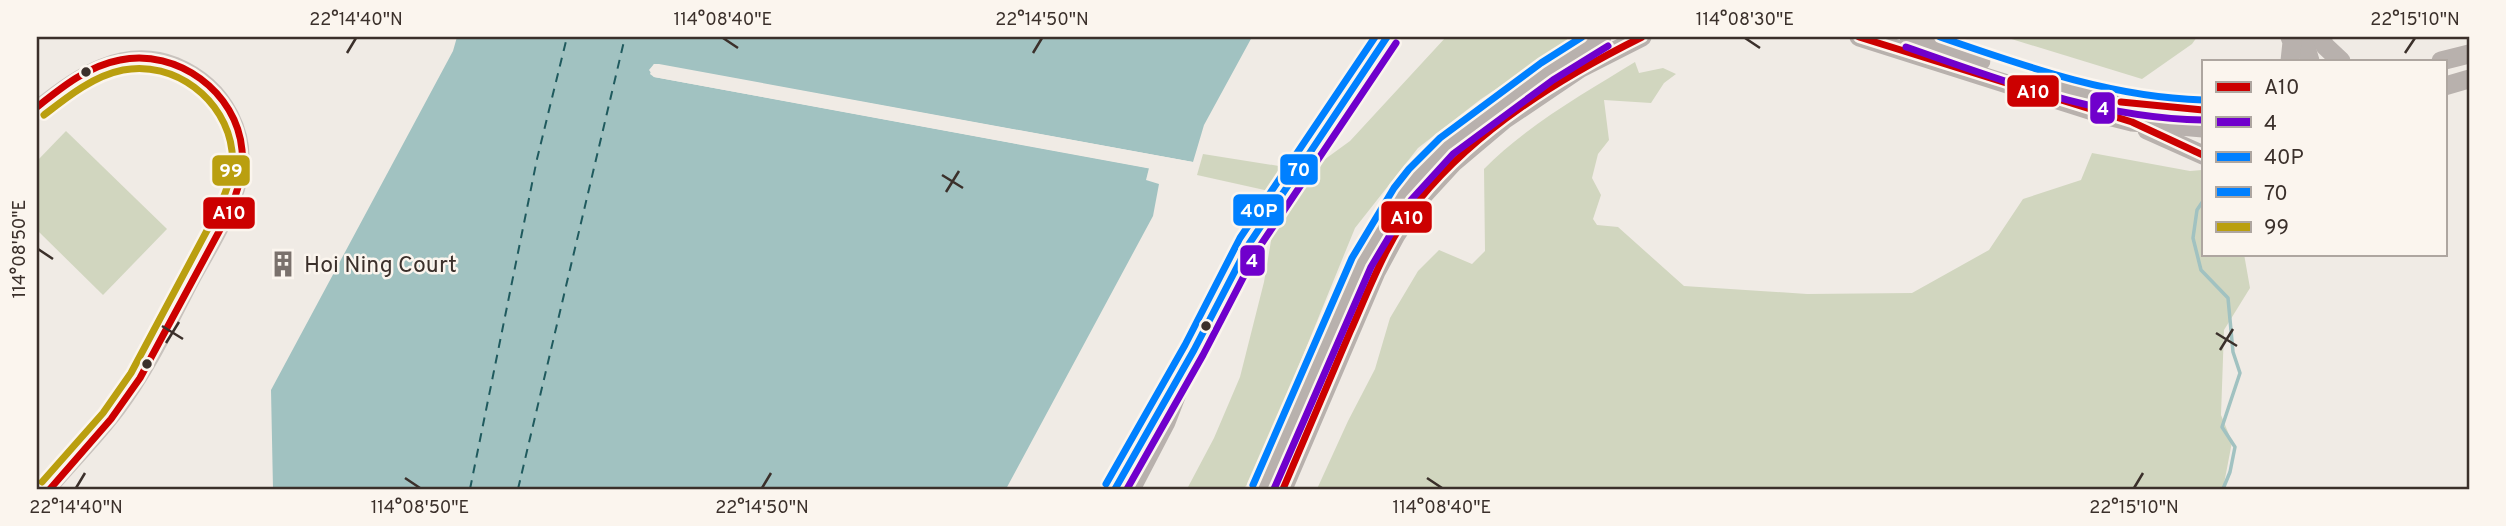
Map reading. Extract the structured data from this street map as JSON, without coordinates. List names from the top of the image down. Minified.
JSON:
{"places":{"building":["Hoi Ning Court"]},"lines":["transit line A10","transit line 40P","transit line 70","transit line 4","transit line 99"],"legend":["A10","4","40P","70","99"],"coordinates":["22°14'40\"N","114°08'40\"E","22°14'50\"N","114°08'30\"E","22°15'10\"N","114°08'50\"E"]}
